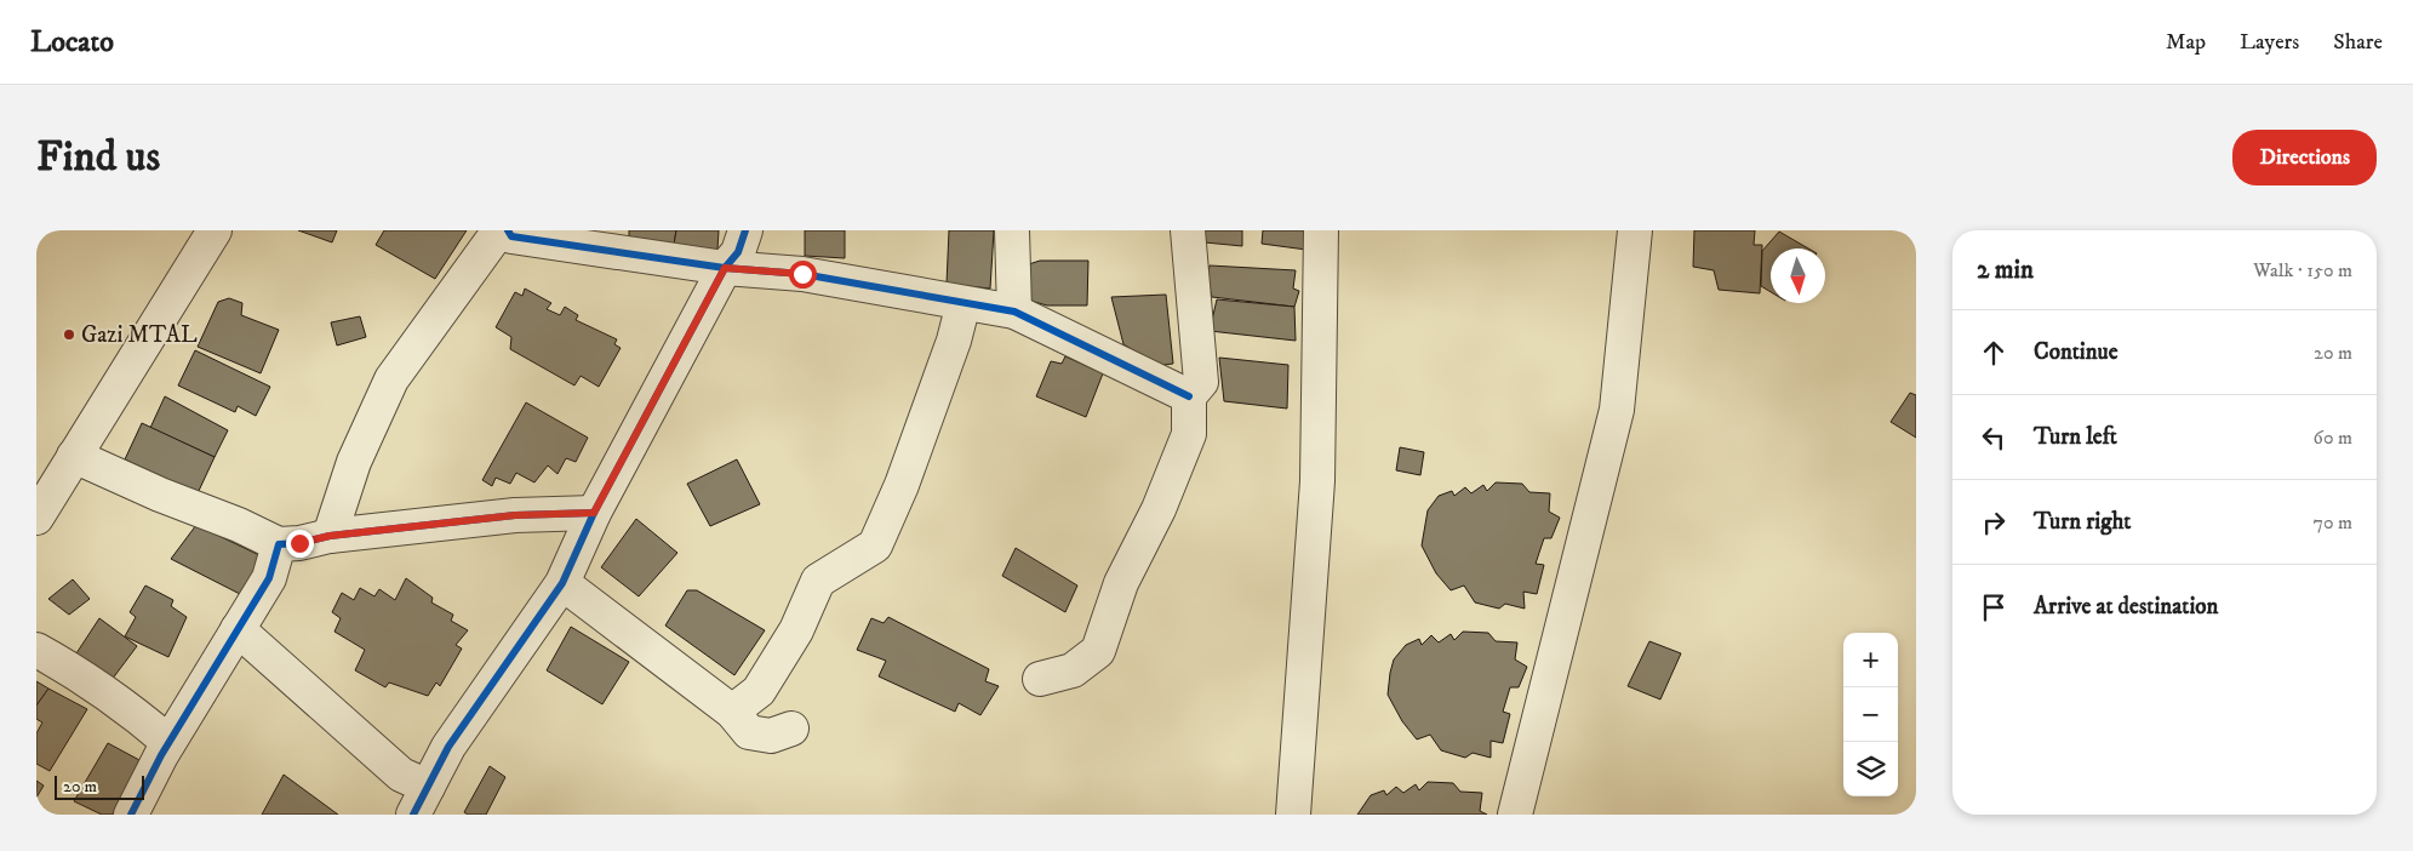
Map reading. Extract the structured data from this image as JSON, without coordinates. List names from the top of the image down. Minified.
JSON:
{"places":["Gazi MTAL"],"scale_bar":"20 m","north":"bottom","page":{"header":"Locato","nav":["Map","Layers","Share"],"buttons":"Directions","title":"Find us","heading":["2 min","Walk · 150 m"],"list":[["Continue","20 m"],["Turn left","60 m"],["Turn right","70 m"],"Arrive at destination"],"map_buttons":["+","−"],"scale":"20 m"}}
